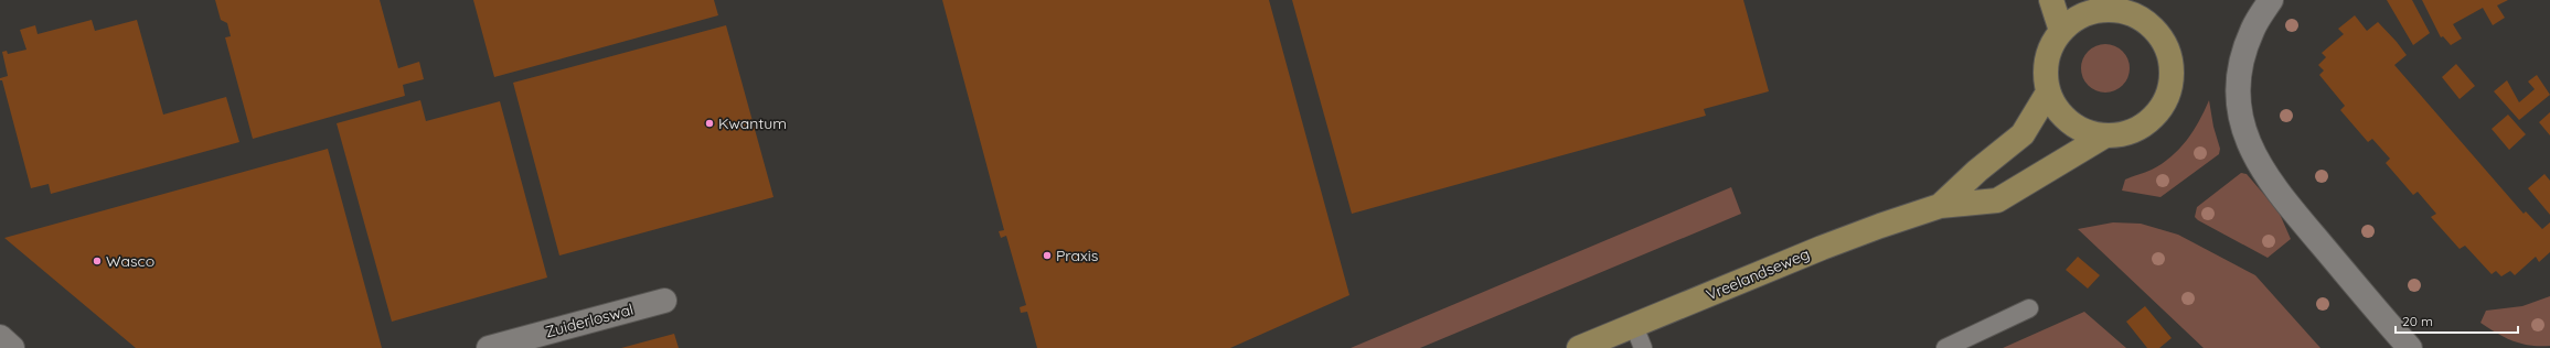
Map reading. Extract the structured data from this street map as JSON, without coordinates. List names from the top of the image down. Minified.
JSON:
{"streets":{"main road":["Vreelandseweg"],"street":["Zuiderloswal"]},"places":["Kwantum","Praxis","Wasco"],"scale_bar":"20 m"}
